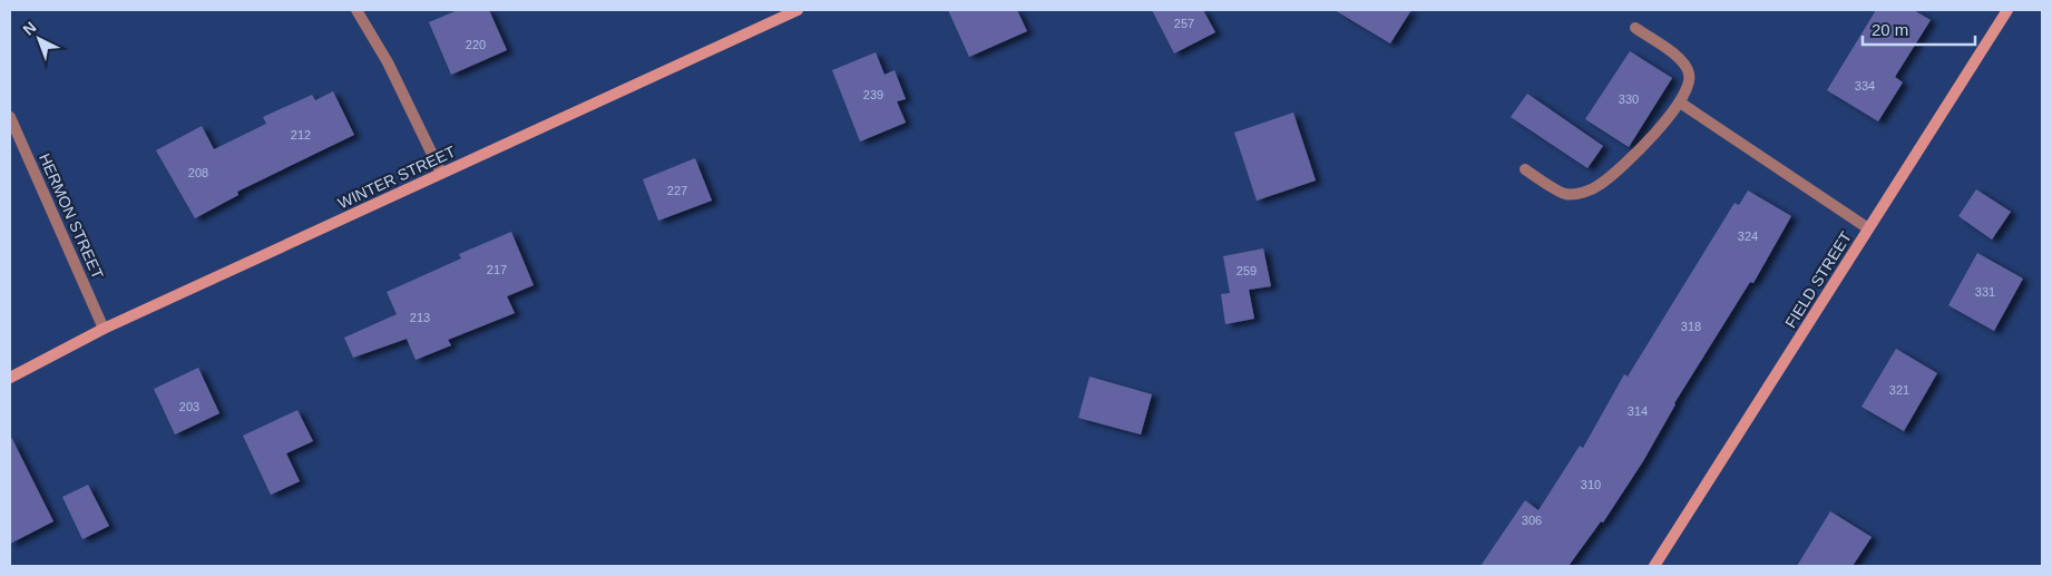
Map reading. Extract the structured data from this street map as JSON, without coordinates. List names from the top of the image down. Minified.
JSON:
{"streets":{"main road":["WINTER STREET","FIELD STREET"],"street":["HERMON STREET"]},"crossings":[["WINTER STREET","HERMON STREET"]],"house_numbers":["257","220","334","239","330","212","208","227","324","217","259","331","213","318","321","203","314","310","306"],"scale_bar":"20 m","north":"top left"}
